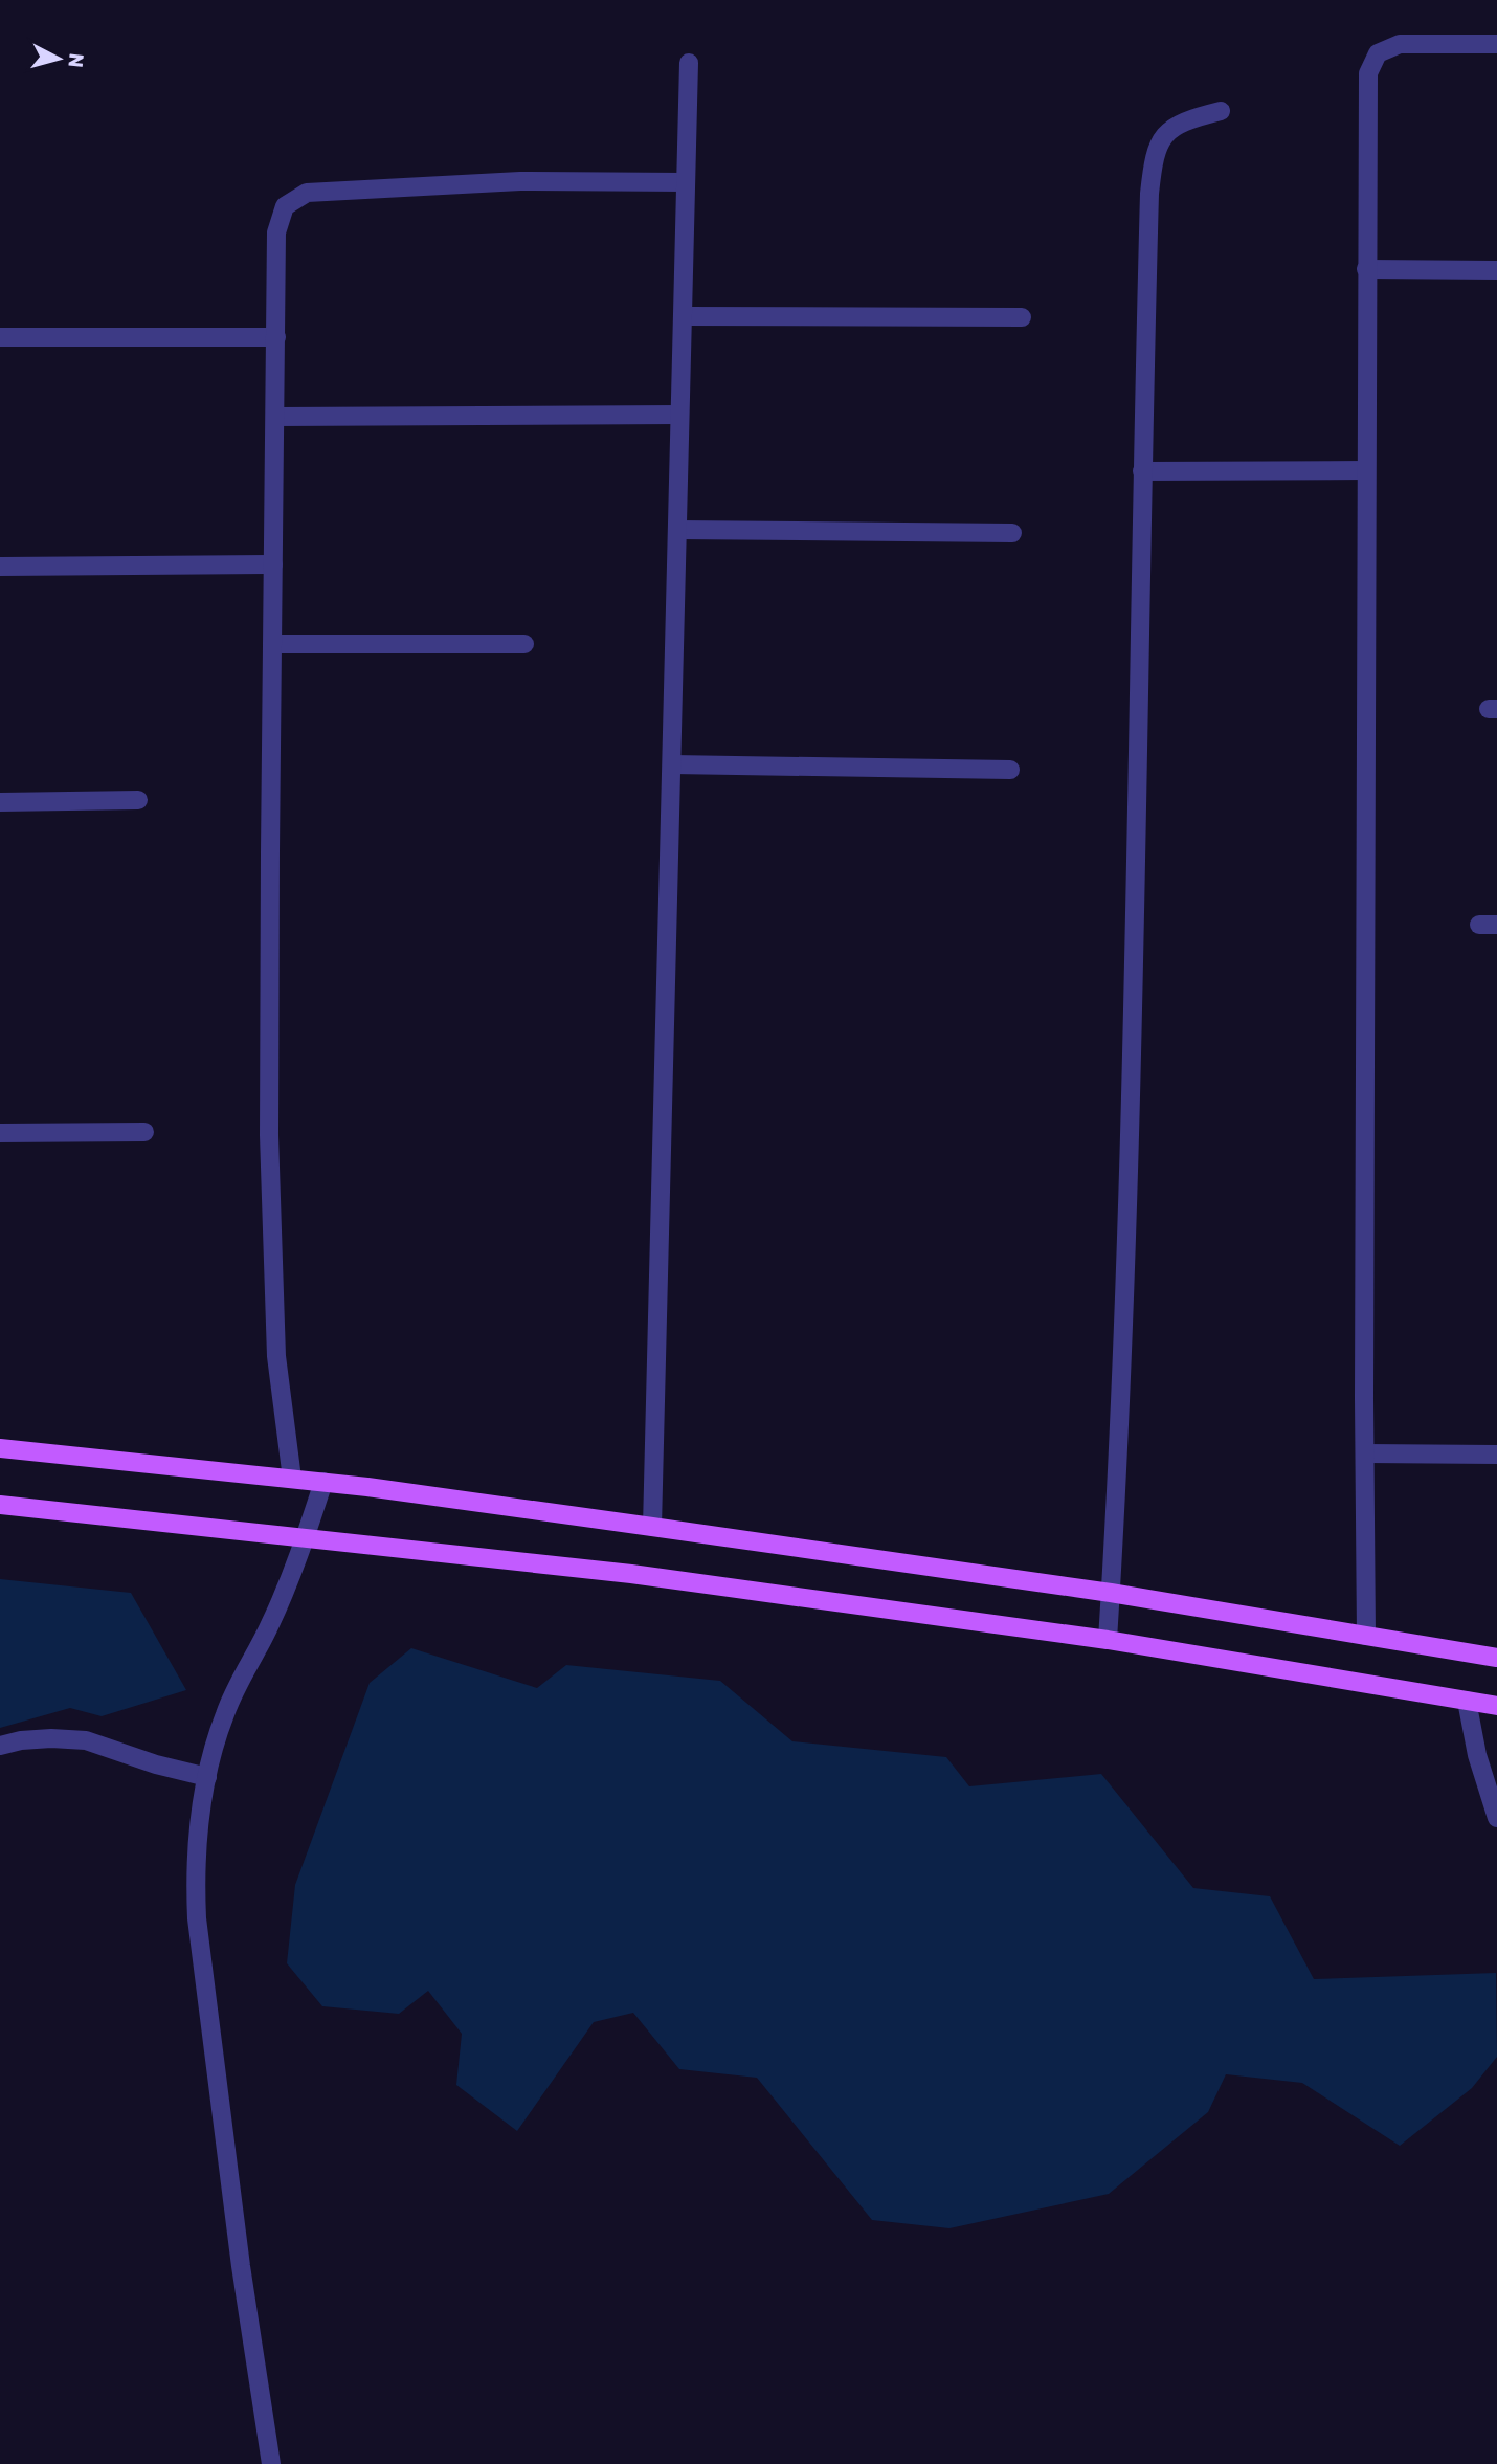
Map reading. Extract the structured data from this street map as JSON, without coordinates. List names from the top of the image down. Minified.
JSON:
{"north":"right"}
